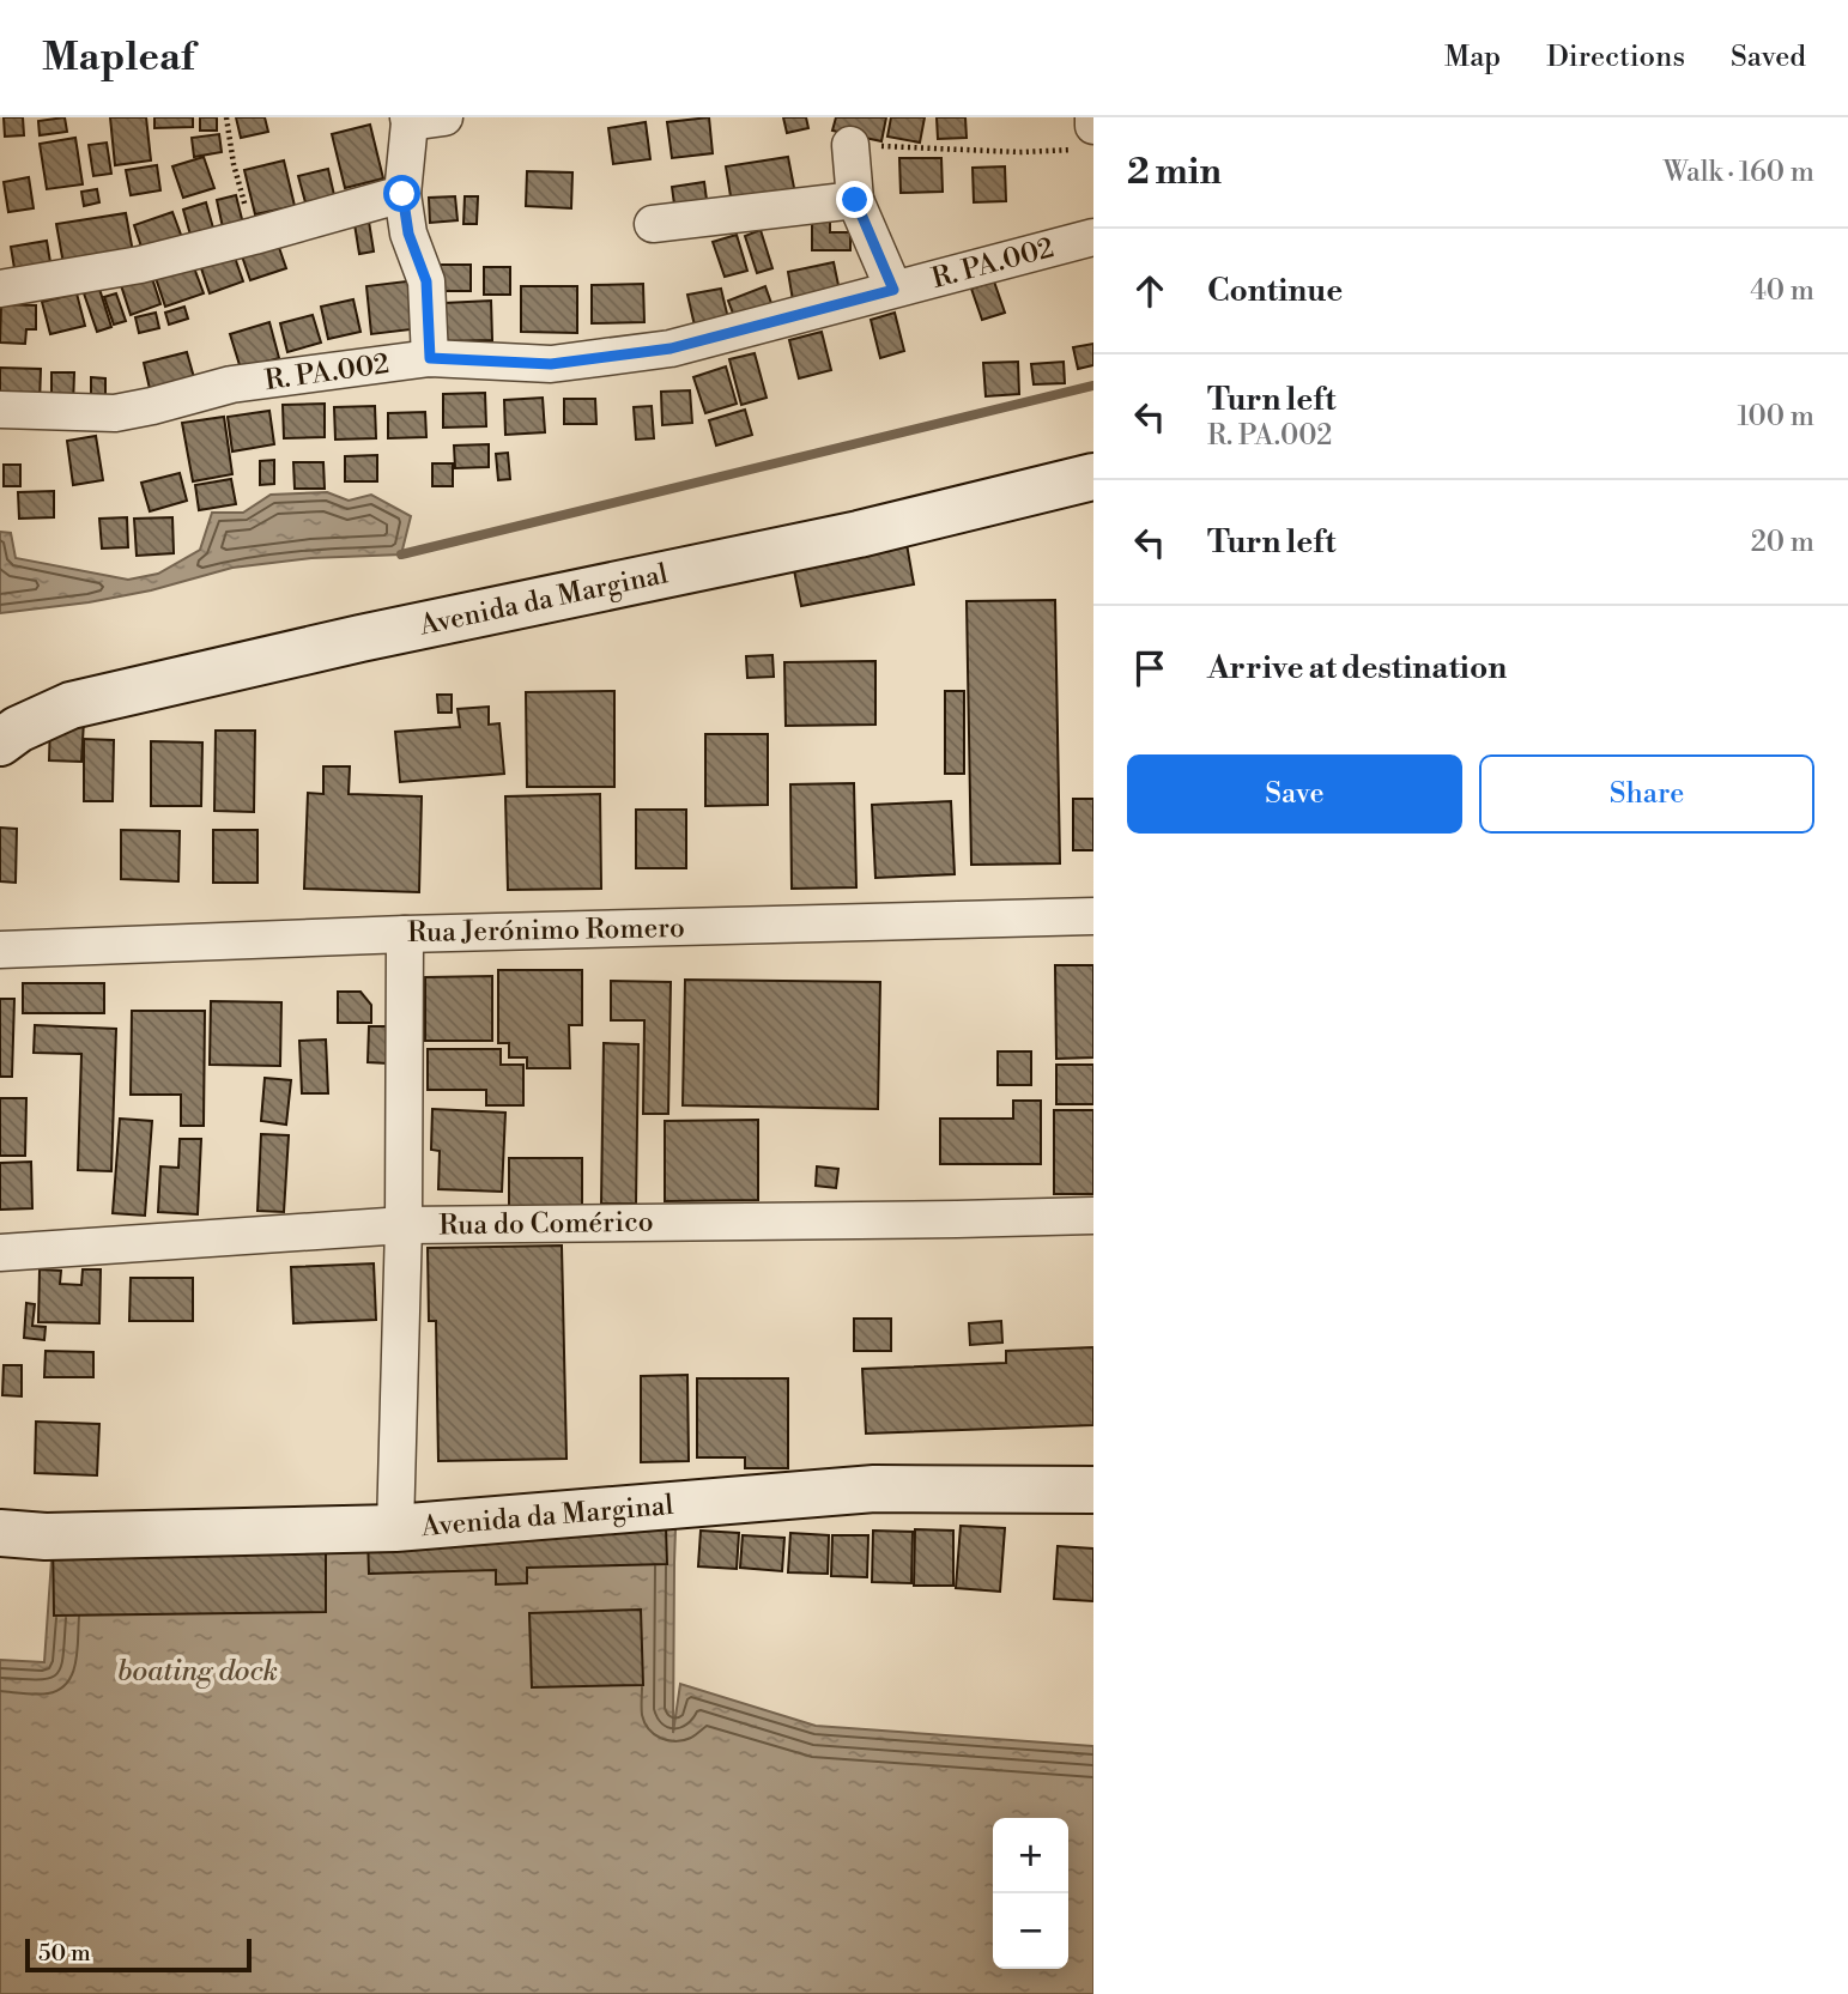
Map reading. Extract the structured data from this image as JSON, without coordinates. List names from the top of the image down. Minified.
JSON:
{"streets":{"street":["R. PA.002","Avenida da Marginal","Rua Jerónimo Romero","Rua do Comérico"]},"water":["boating dock"],"scale_bar":"50 m","page":{"header":"Mapleaf","nav":["Map","Directions","Saved"],"heading":["2 min","Walk · 160 m"],"list":[["Continue","40 m"],["Turn left","R. PA.002","100 m"],["Turn left","20 m"],"Arrive at destination"],"buttons":["Save","Share"],"map_buttons":["+","−"],"scale":"50 m"}}
